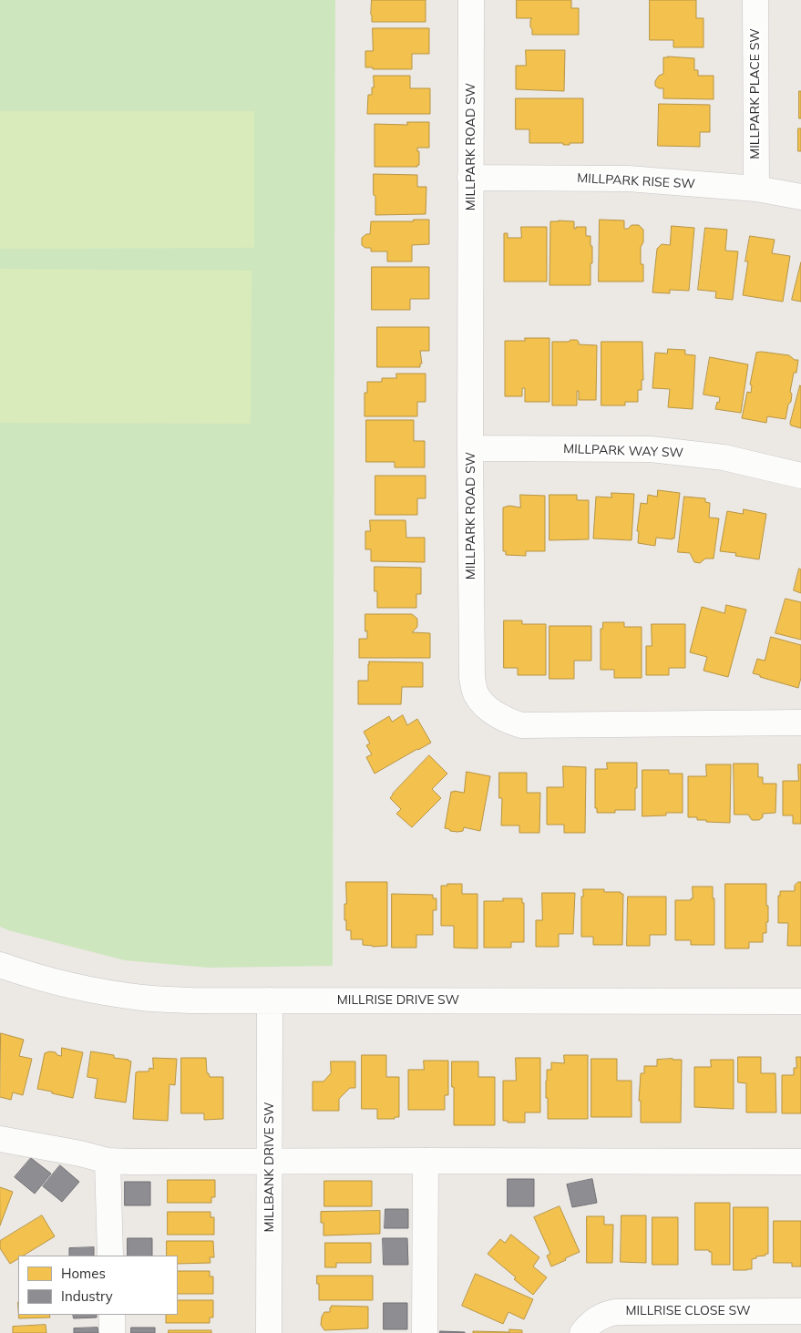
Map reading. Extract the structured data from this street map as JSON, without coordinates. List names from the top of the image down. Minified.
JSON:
{"streets":{"street":["MILLPARK PLACE SW","MILLPARK ROAD SW","MILLPARK RISE SW","MILLPARK WAY SW","MILLRISE DRIVE SW","MILLBANK DRIVE SW","MILLRISE CLOSE SW"]},"crossings":[["MILLPARK PLACE SW","MILLPARK RISE SW"],["MILLPARK ROAD SW","MILLPARK RISE SW"],["MILLPARK ROAD SW","MILLPARK WAY SW"],["MILLRISE DRIVE SW","MILLBANK DRIVE SW"]],"legend":["Homes","Industry"]}
